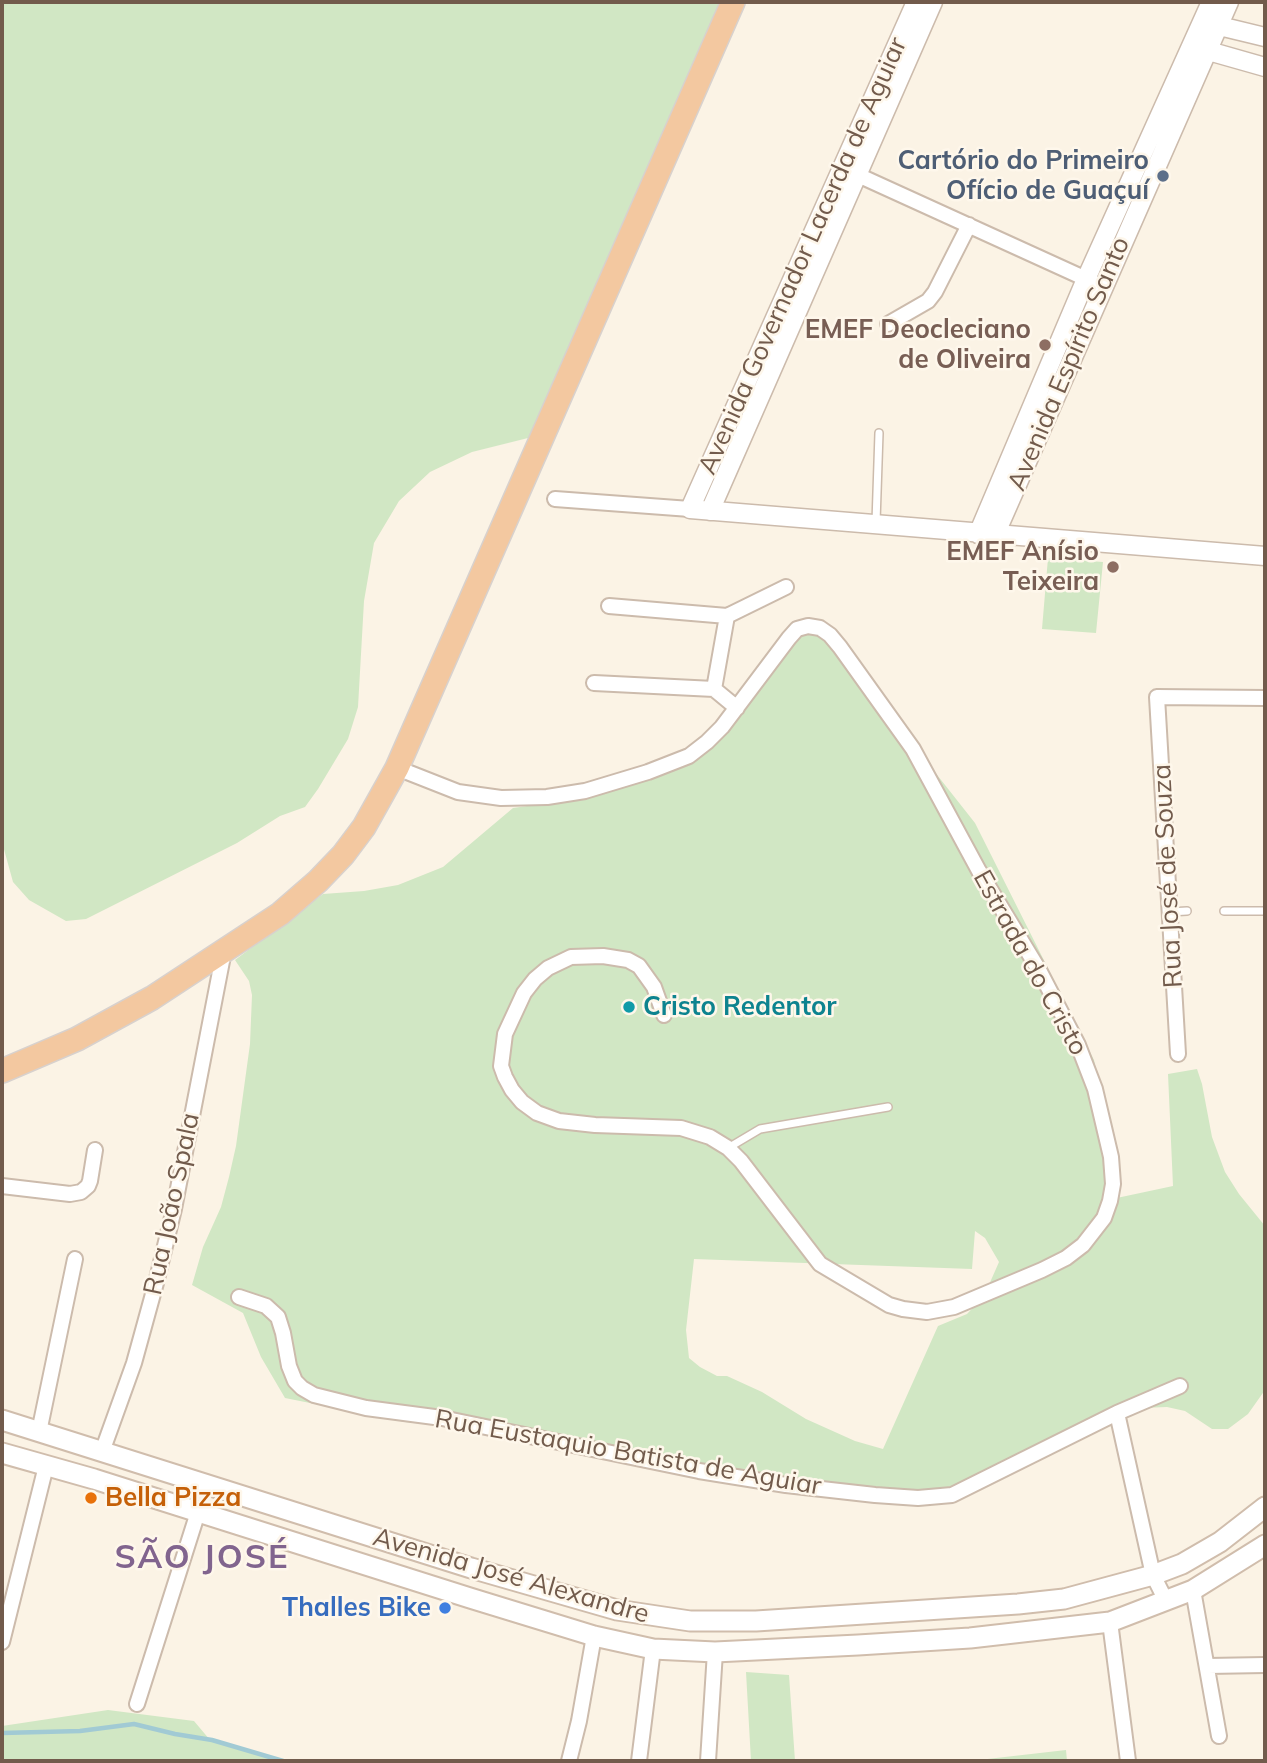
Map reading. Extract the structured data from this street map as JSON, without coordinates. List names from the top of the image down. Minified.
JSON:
{"streets":{"main road":["Avenida José Alexandre"],"street":["Avenida Governador Lacerda de Aguiar","Avenida Espírito Santo","Rua José de Souza","Estrada do Cristo","Rua João Spala","Rua Eustaquio Batista de Aguiar"]},"crossings":[["Rua João Spala","Avenida José Alexandre"]],"districts":["SÃO JOSÉ"],"places":["Cartório do Primeiro Ofício de Guaçuí","EMEF Deocleciano de Oliveira","EMEF Anísio Teixeira","Cristo Redentor","Bella Pizza","Thalles Bike"]}
